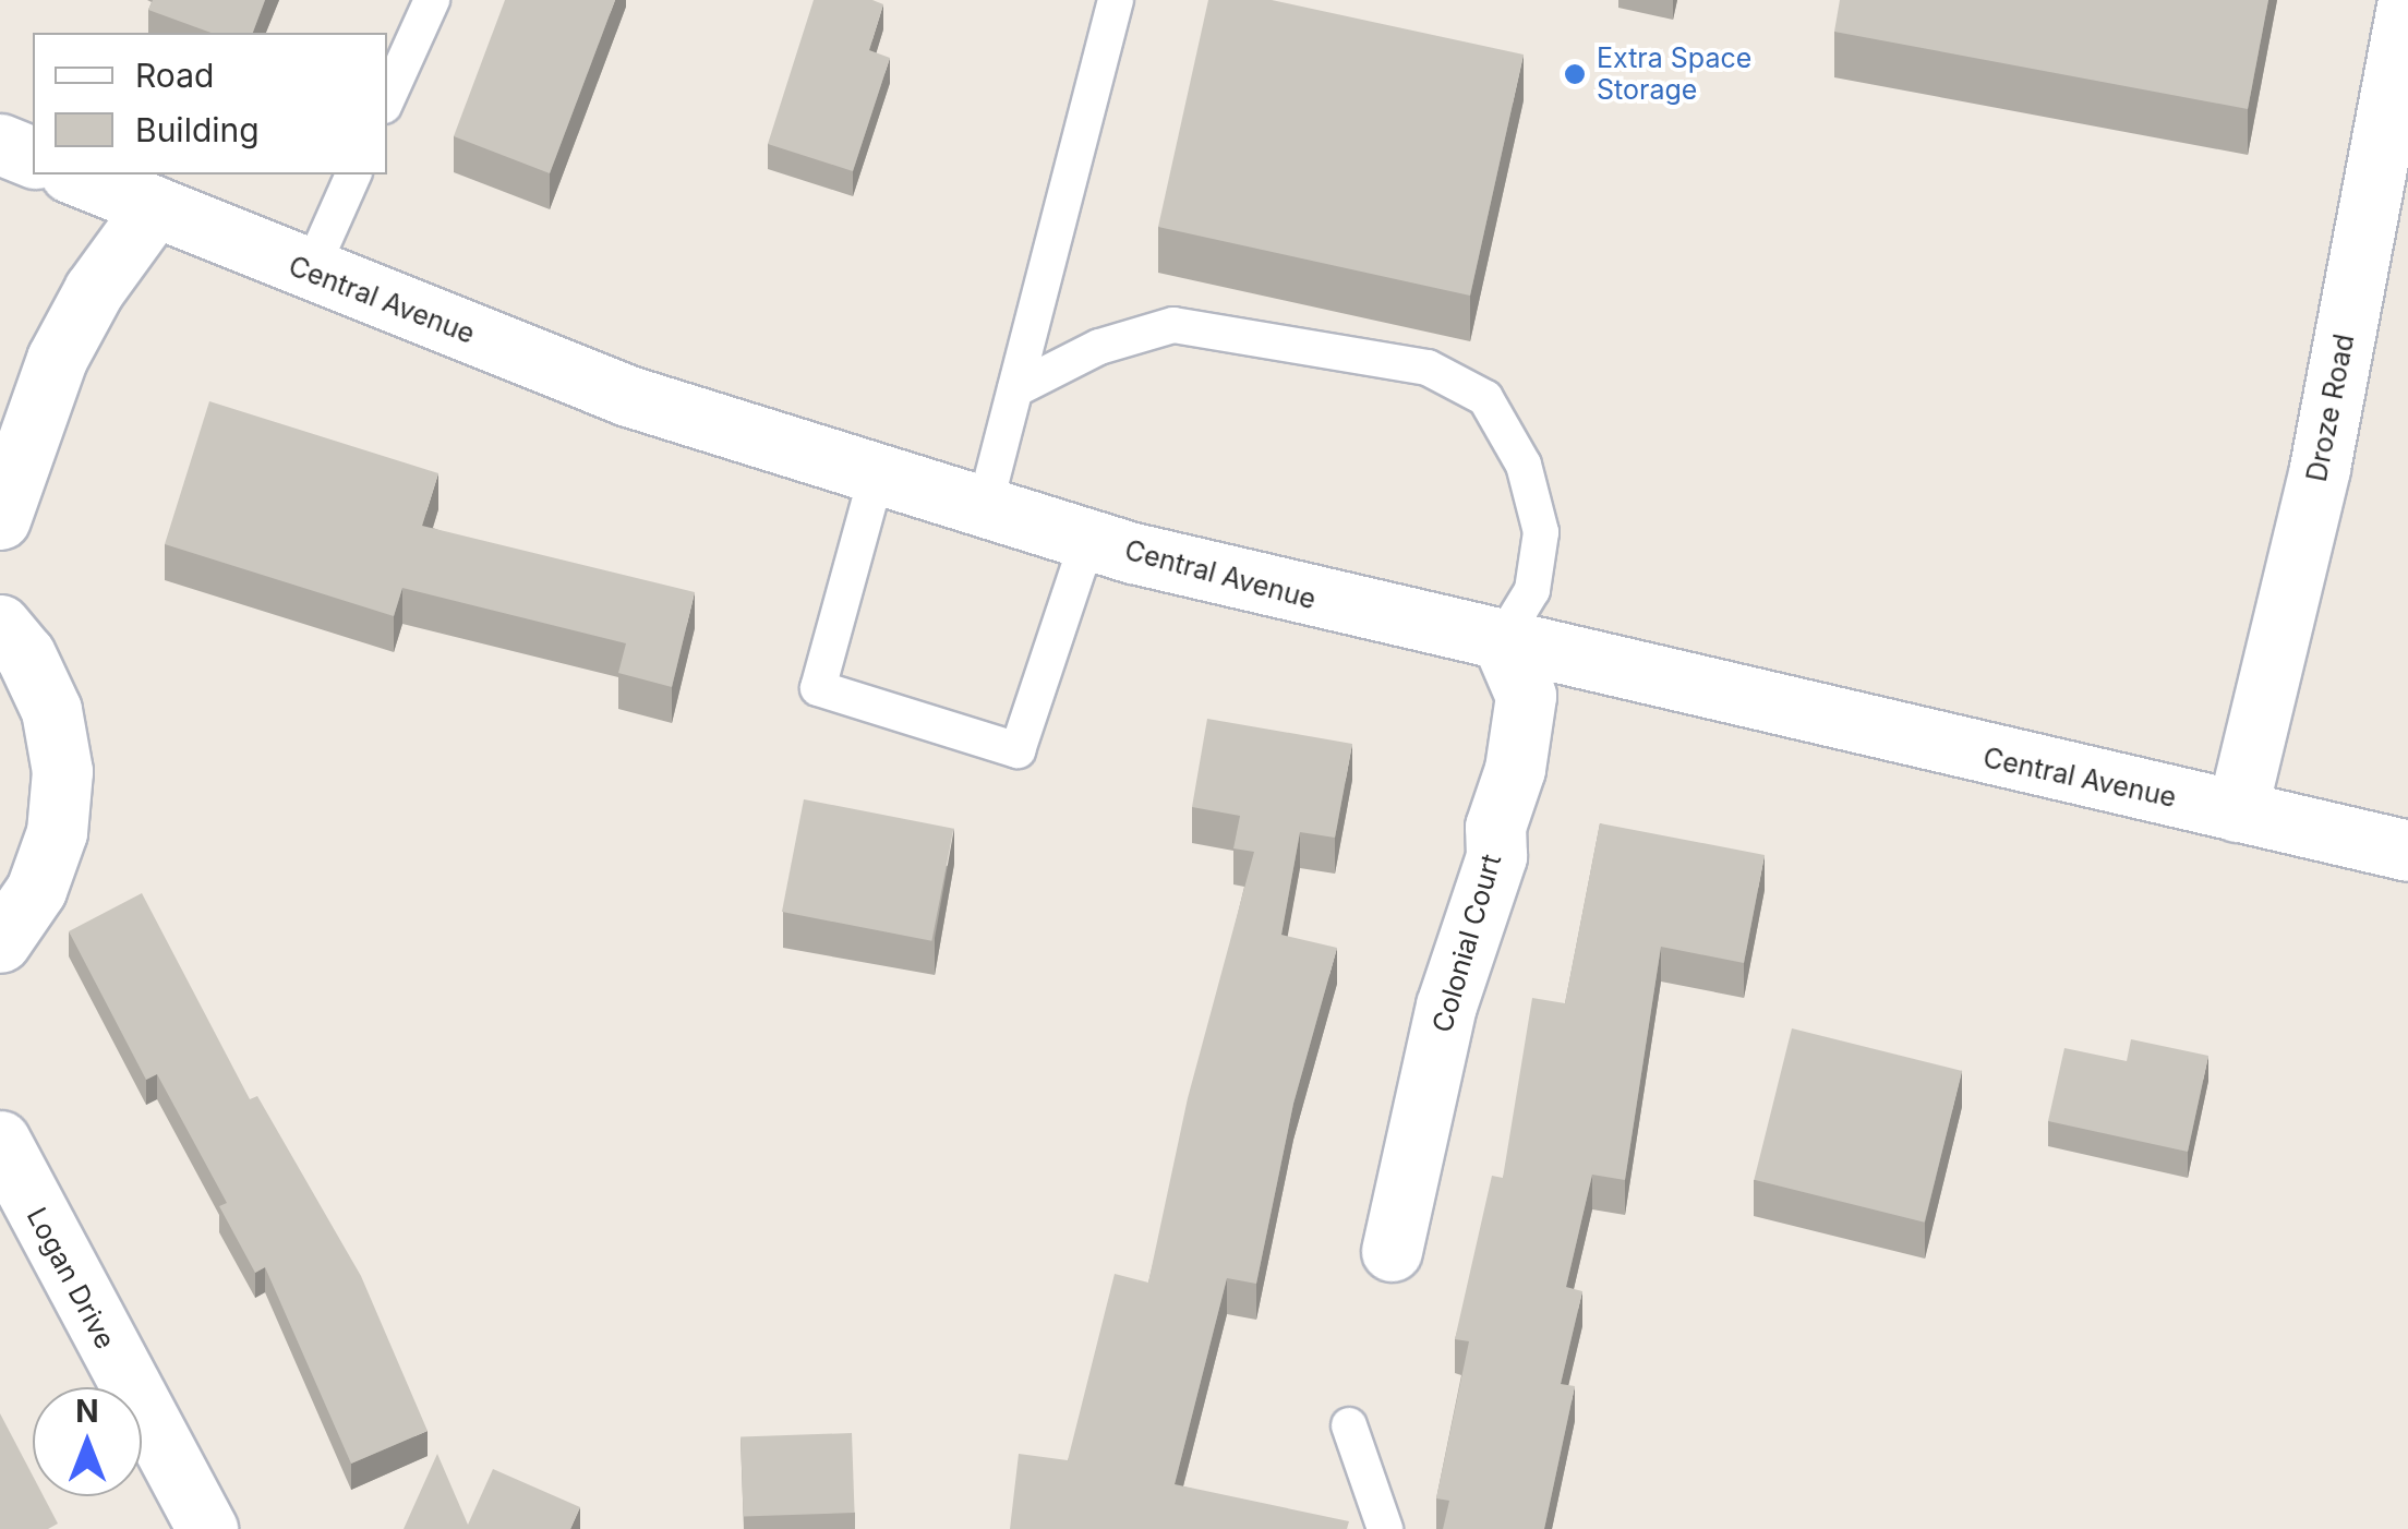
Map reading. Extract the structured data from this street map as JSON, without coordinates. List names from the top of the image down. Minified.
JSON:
{"streets":{"street":["Central Avenue","Droze Road","Colonial Court","Logan Drive"]},"crossings":[["Central Avenue","Droze Road"],["Central Avenue","Colonial Court"]],"places":["Extra Space Storage"],"legend":["Road","Building"],"north":"top"}
